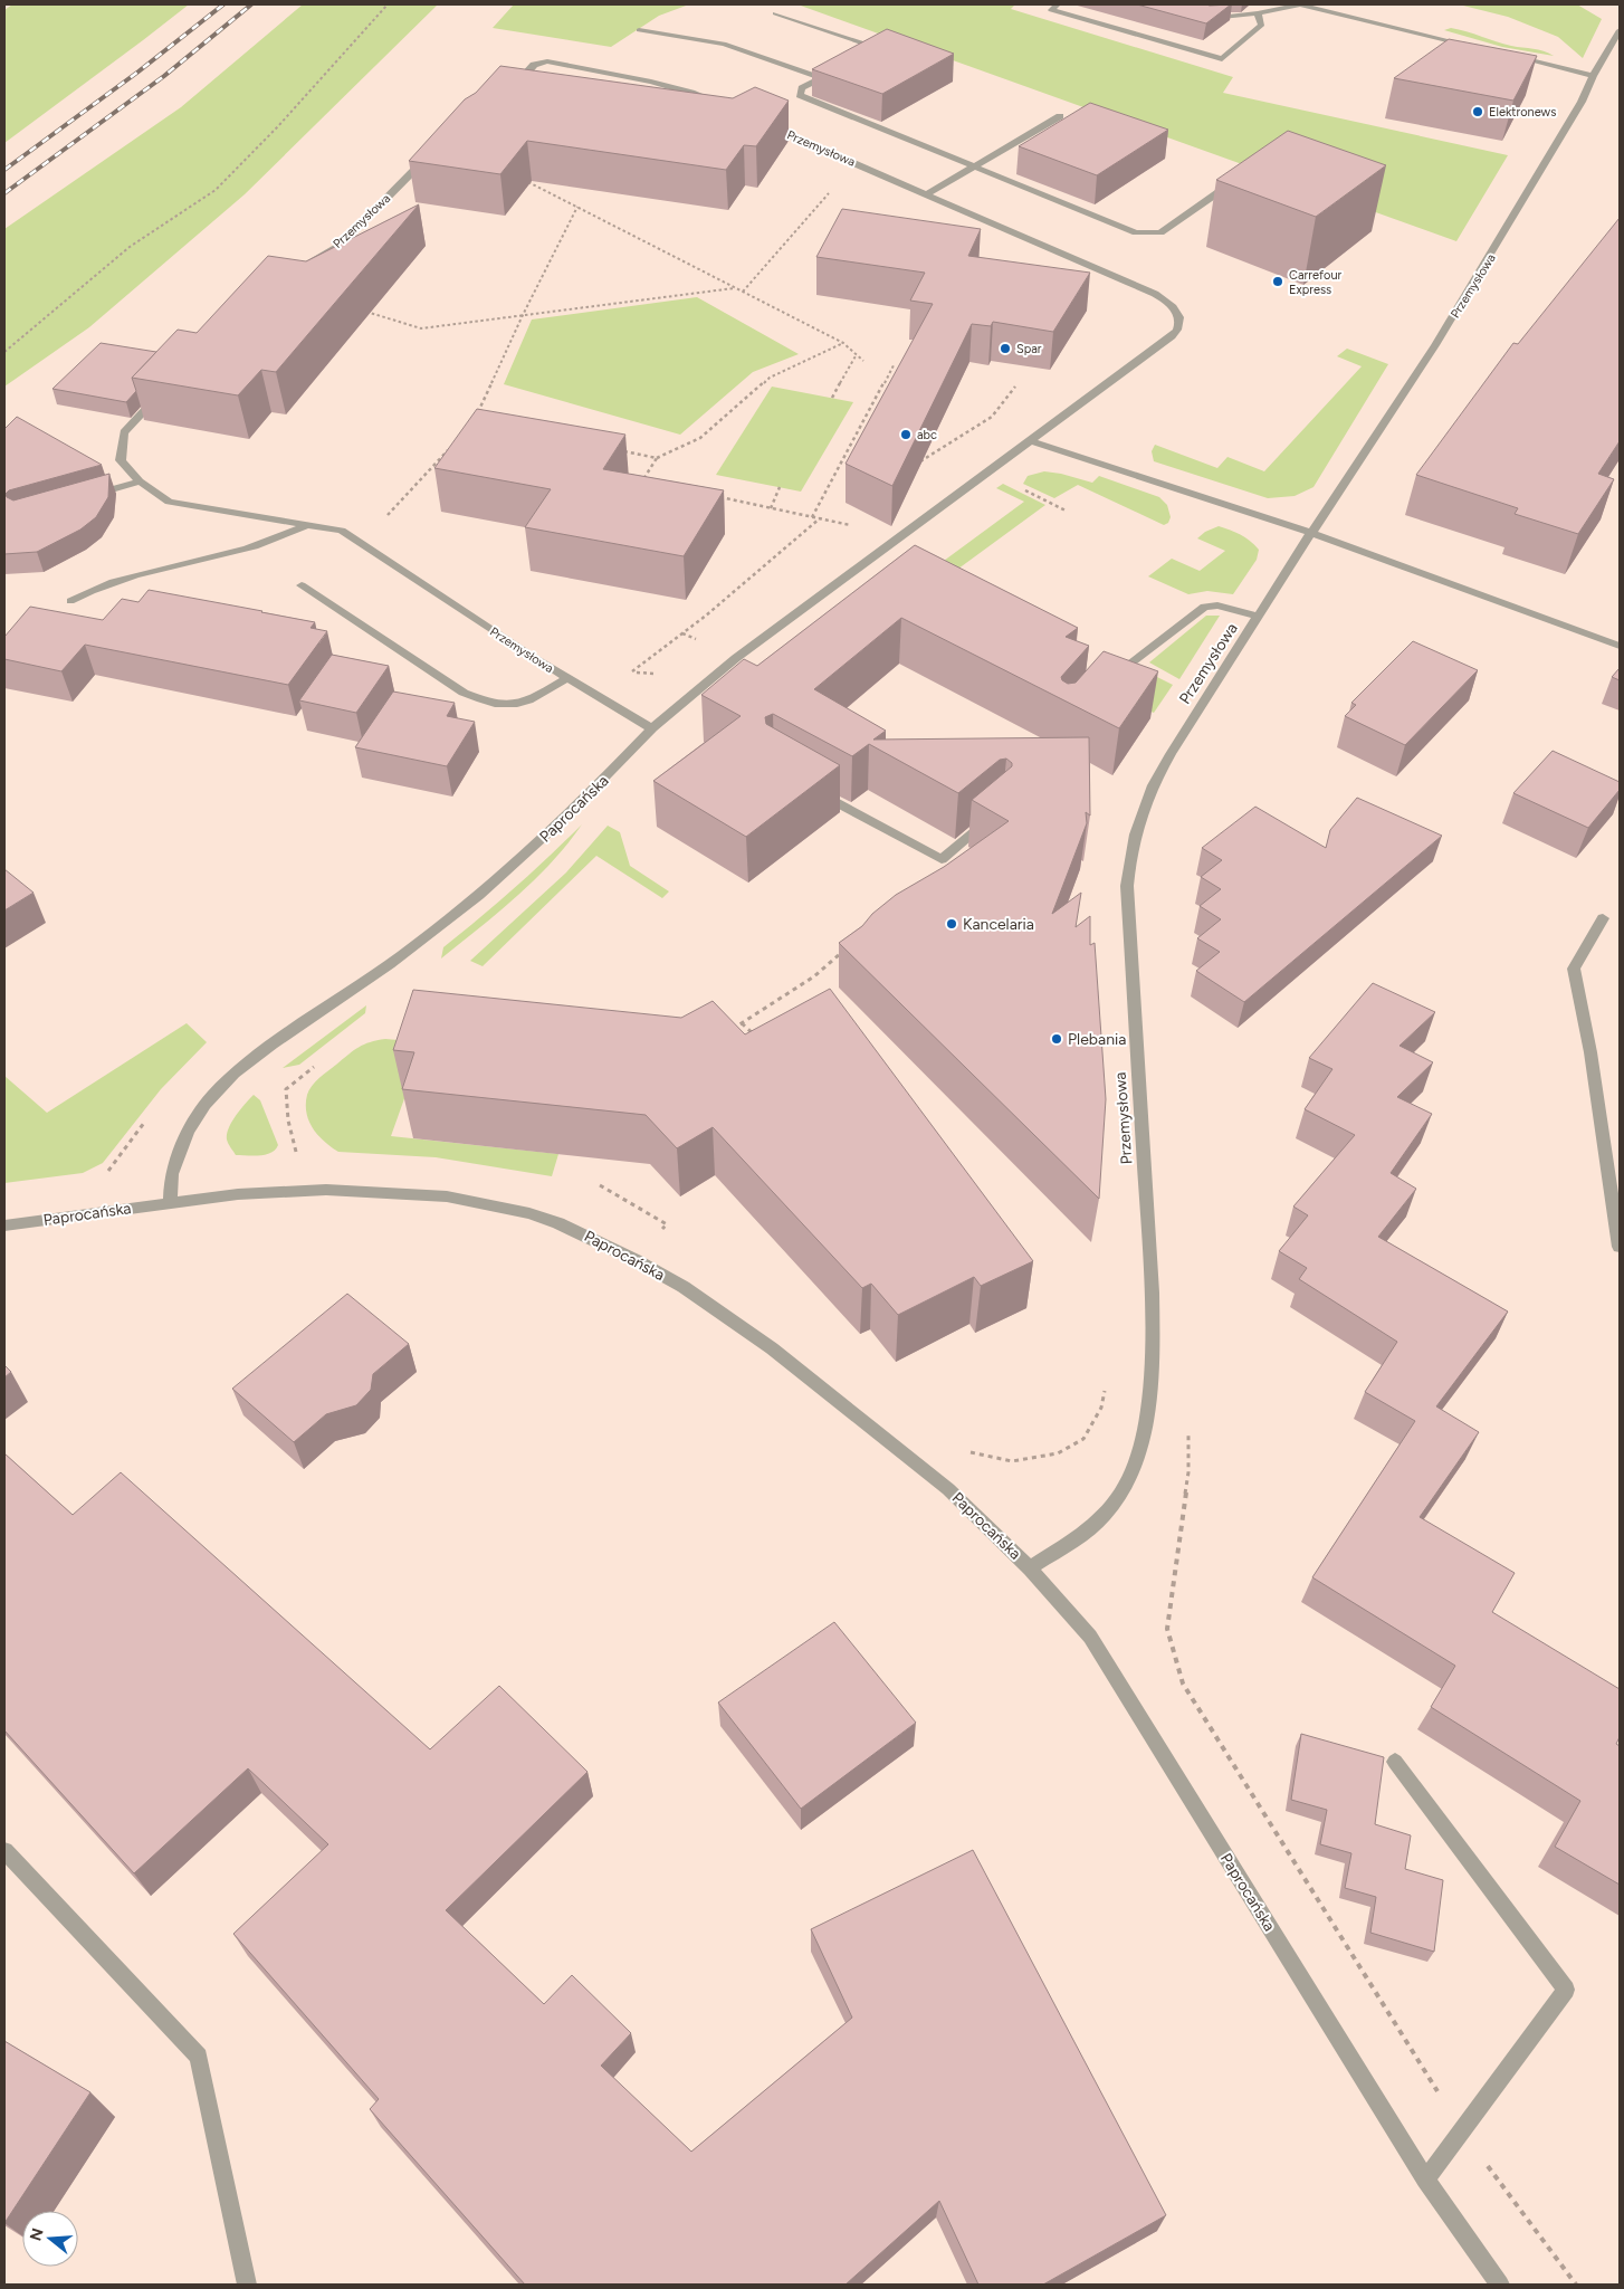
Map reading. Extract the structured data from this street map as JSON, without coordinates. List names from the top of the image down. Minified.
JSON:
{"streets":{"street":["Przemysłowa","Paprocańska"]},"crossings":[["Przemysłowa","Paprocańska"]],"places":["Elektronews","Carrefour Express","Spar","abc","Kancelaria","Plebania"],"north":"left"}
